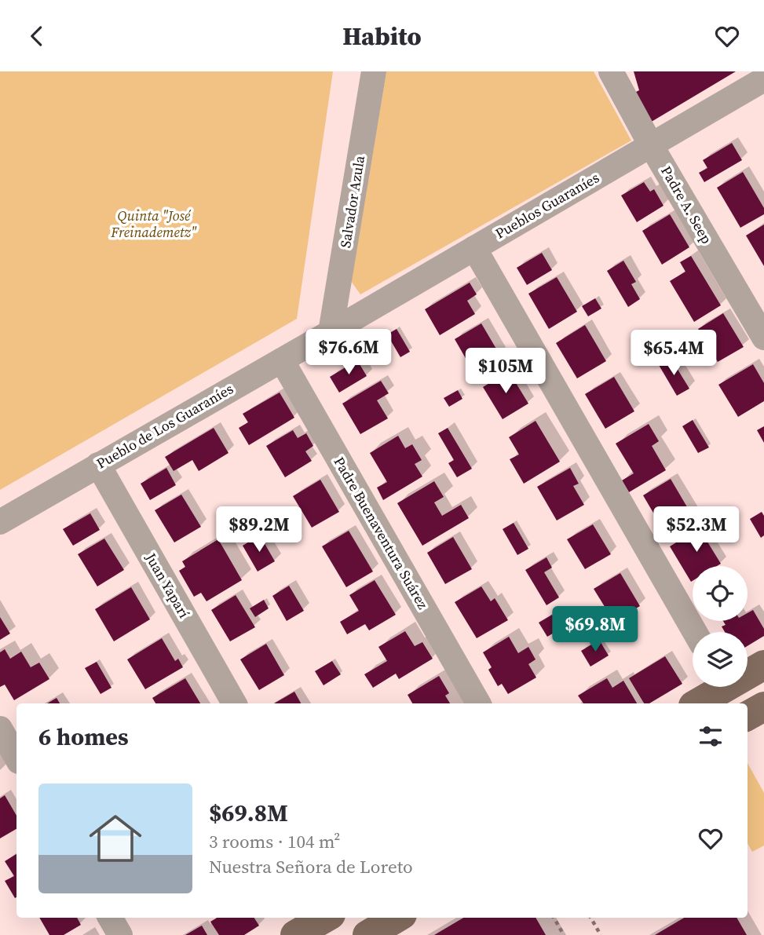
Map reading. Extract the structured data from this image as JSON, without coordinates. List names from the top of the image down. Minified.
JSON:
{"streets":{"street":["Salvador Azula","Padre A. Seep","Pueblos Guaraníes","Pueblo de Los Guaraníes","Padre Buenaventura Suárez","Juan Yaparí"]},"crossings":[["Salvador Azula","Pueblos Guaraníes"],["Salvador Azula","Pueblo de Los Guaraníes"],["Padre A. Seep","Pueblos Guaraníes"],["Pueblos Guaraníes","Pueblo de Los Guaraníes"],["Pueblo de Los Guaraníes","Padre Buenaventura Suárez"],["Pueblo de Los Guaraníes","Juan Yaparí"]],"parks":["Quinta \"José Freinademetz\""],"page":{"header":"Habito","price":["$76.6M","$65.4M","$105M","$89.2M","$52.3M","$69.8M"],"heading":"6 homes","list":[{"name":"$69.8M","note":"3 rooms · 104 m² · Nuestra Señora de Loreto"}]}}
